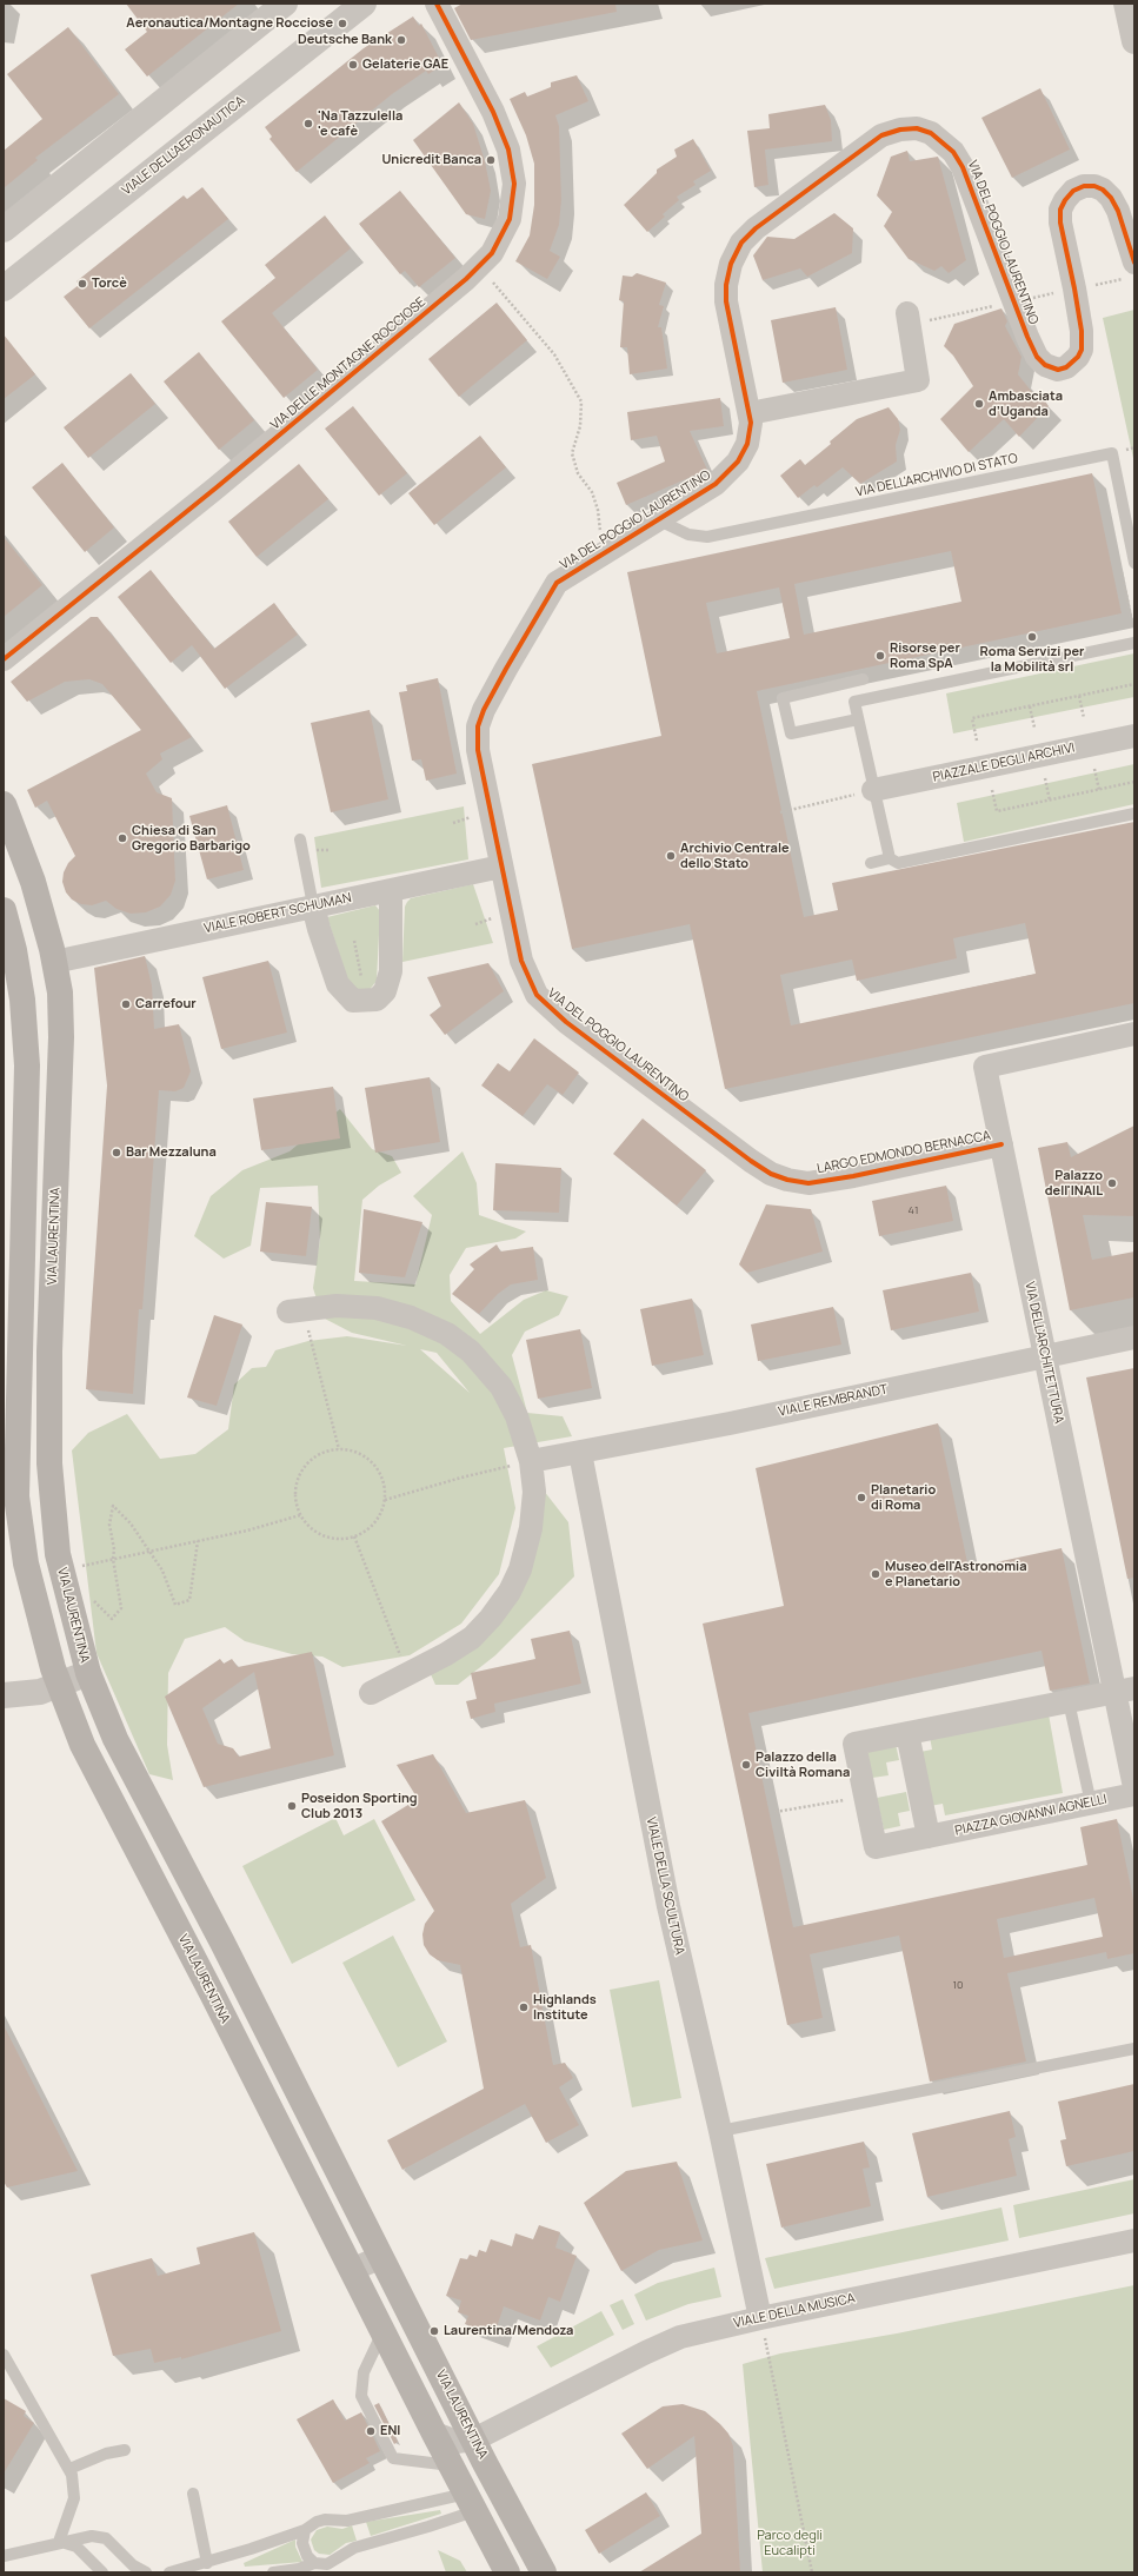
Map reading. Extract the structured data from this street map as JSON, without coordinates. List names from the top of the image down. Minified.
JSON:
{"streets":{"main road":["VIA LAURENTINA"],"street":["VIALE DELL'AERONAUTICA","VIA DEL POGGIO LAURENTINO","VIA DELLE MONTAGNE ROCCIOSE","PIAZZALE DEGLI ARCHIVI","VIALE ROBERT SCHUMAN","LARGO EDMONDO BERNACCA","VIA DELL'ARCHITETTURA","VIALE REMBRANDT","PIAZZA GIOVANNI AGNELLI","VIALE DELLA SCULTURA","VIALE DELLA MUSICA"],"lane":["VIA DELL'ARCHIVIO DI STATO"]},"crossings":[["VIA DEL POGGIO LAURENTINO","VIA DELL'ARCHIVIO DI STATO"],["VIA DEL POGGIO LAURENTINO","VIALE ROBERT SCHUMAN"],["VIA DEL POGGIO LAURENTINO","LARGO EDMONDO BERNACCA"],["VIALE ROBERT SCHUMAN","VIA LAURENTINA"],["LARGO EDMONDO BERNACCA","VIA DELL'ARCHITETTURA"],["VIA LAURENTINA","VIALE DELLA MUSICA"],["VIA DELL'ARCHITETTURA","VIALE REMBRANDT"],["VIA DELL'ARCHITETTURA","PIAZZA GIOVANNI AGNELLI"],["VIALE REMBRANDT","VIALE DELLA SCULTURA"],["VIALE DELLA SCULTURA","VIALE DELLA MUSICA"]],"parks":["Parco degli Eucalipti"],"places":["Aeronautica/Montagne Rocciose","Deutsche Bank","Gelaterie GAE","'Na Tazzulella 'e cafè","Unicredit Banca","Torcè","Ambasciata d’Uganda","Roma Servizi per la Mobilità srl","Risorse per Roma SpA","Chiesa di San Gregorio Barbarigo","Archivio Centrale dello Stato","Carrefour","Bar Mezzaluna","Palazzo dell'INAIL","Planetario di Roma","Museo dell'Astronomia e Planetario","Palazzo della Civiltà Romana","Poseidon Sporting Club 2013","Highlands Institute","Laurentina/Mendoza","ENI"],"house_numbers":["41","10"]}
